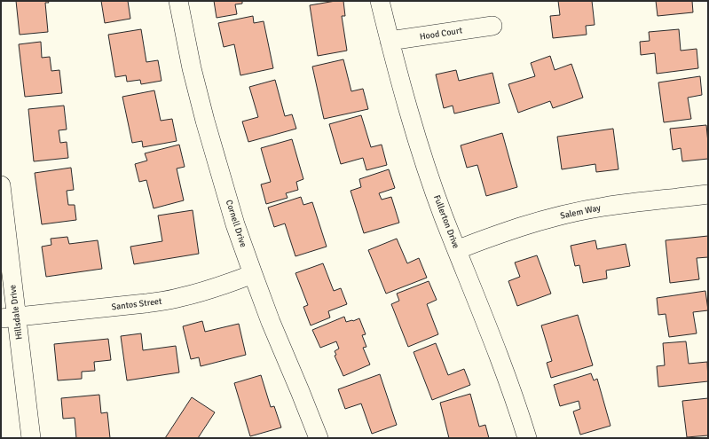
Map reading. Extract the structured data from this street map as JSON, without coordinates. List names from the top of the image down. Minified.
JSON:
{"streets":{"street":["Hood Court","Salem Way","Fullerton Drive","Cornell Drive","Santos Street","Hillsdale Drive"]},"crossings":[["Hood Court","Fullerton Drive"],["Salem Way","Fullerton Drive"],["Cornell Drive","Santos Street"],["Santos Street","Hillsdale Drive"]]}
